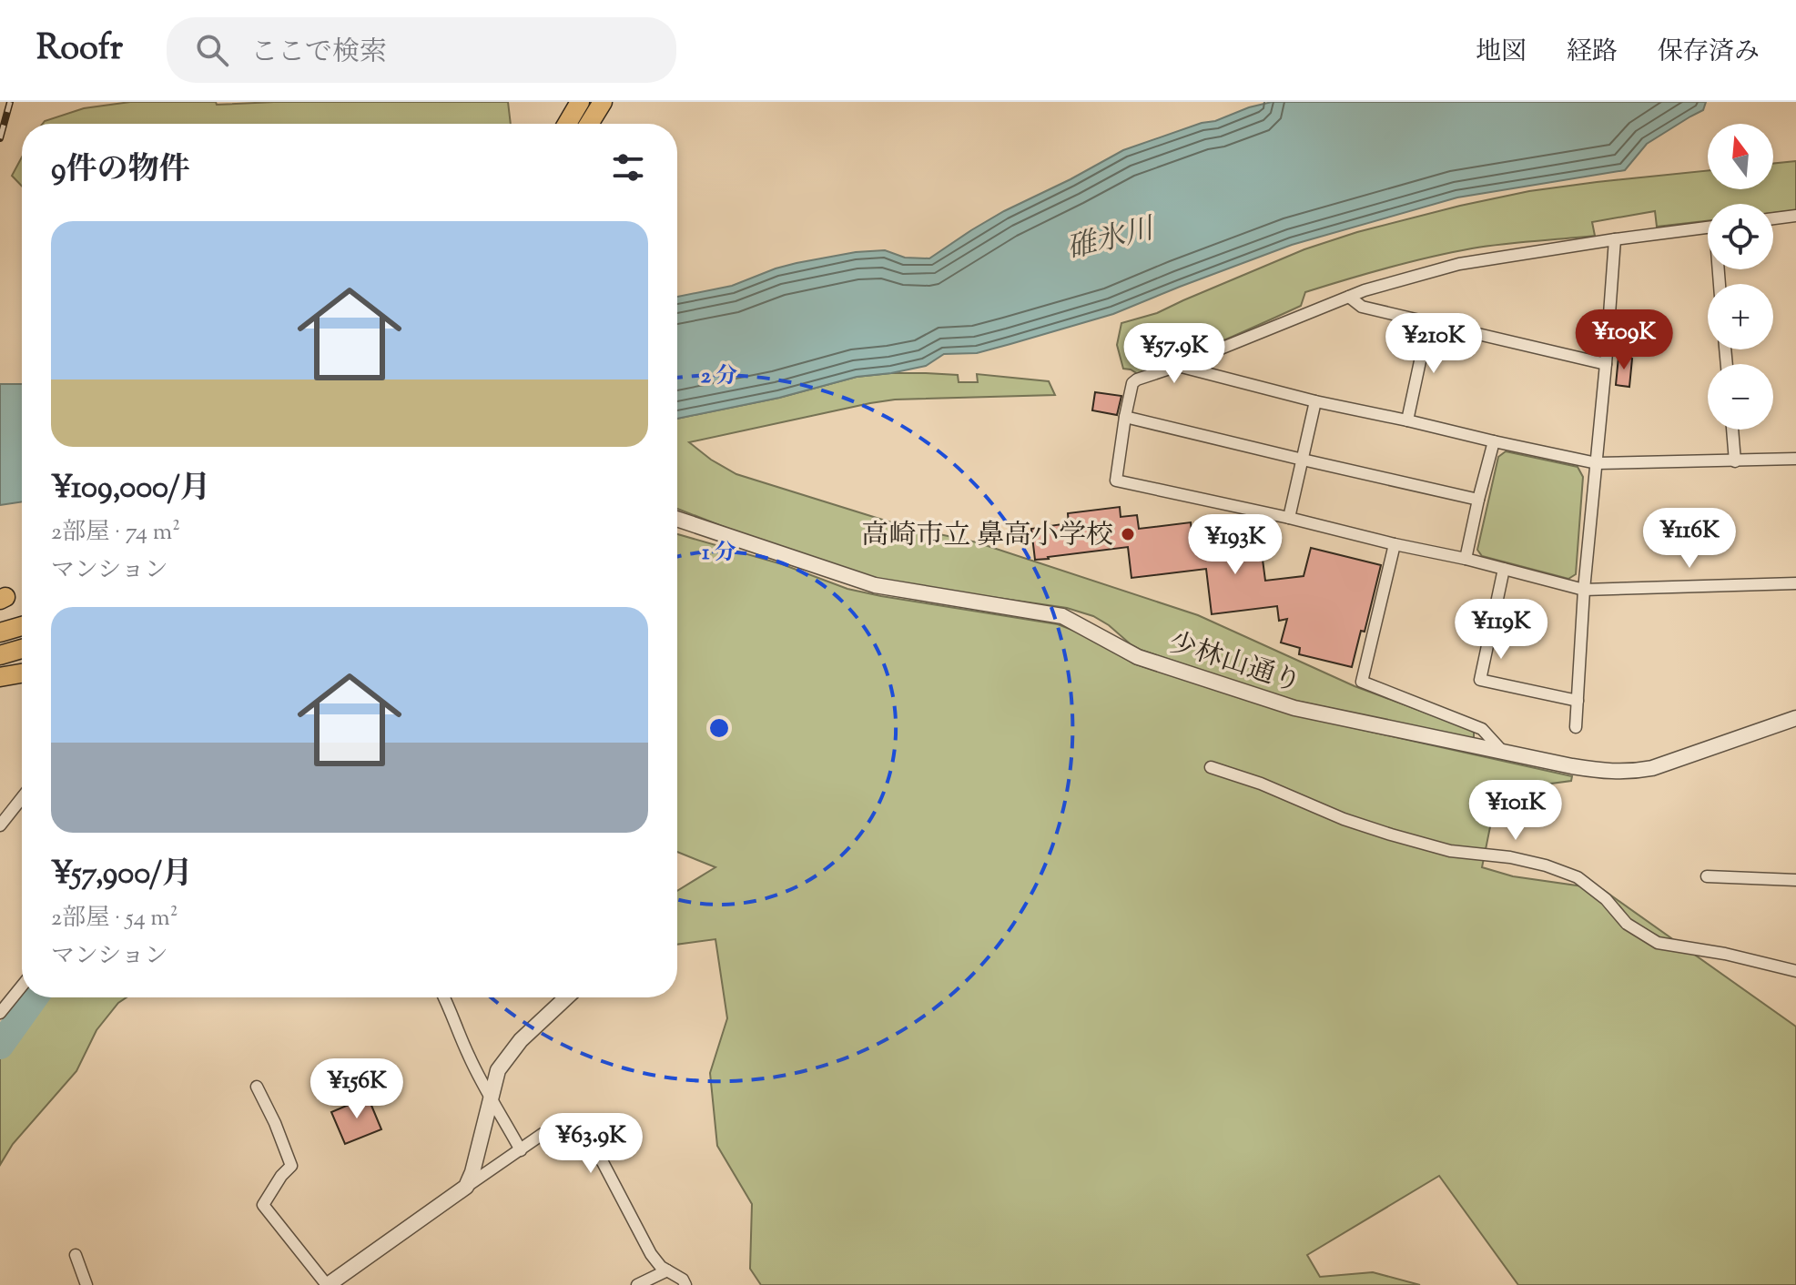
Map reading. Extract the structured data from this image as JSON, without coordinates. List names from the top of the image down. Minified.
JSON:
{"streets":{"street":["少林山通り"]},"water":["碓氷川"],"places":["高崎市立 鼻高小学校"],"north":"top","page":{"header":"Roofr","search":"ここで検索","nav":["地図","経路","保存済み"],"map_buttons":["+","−"],"heading":"9件の物件","list":[{"name":"¥109,000/月","note":"2部屋 · 74 m² · マンション"},{"name":"¥57,900/月","note":"2部屋 · 54 m² · マンション"}],"price":["¥109K","¥210K","¥57.9K","¥116K","¥193K","¥119K","¥101K","¥156K","¥63.9K"]},"rings":["2 分","1 分"]}
